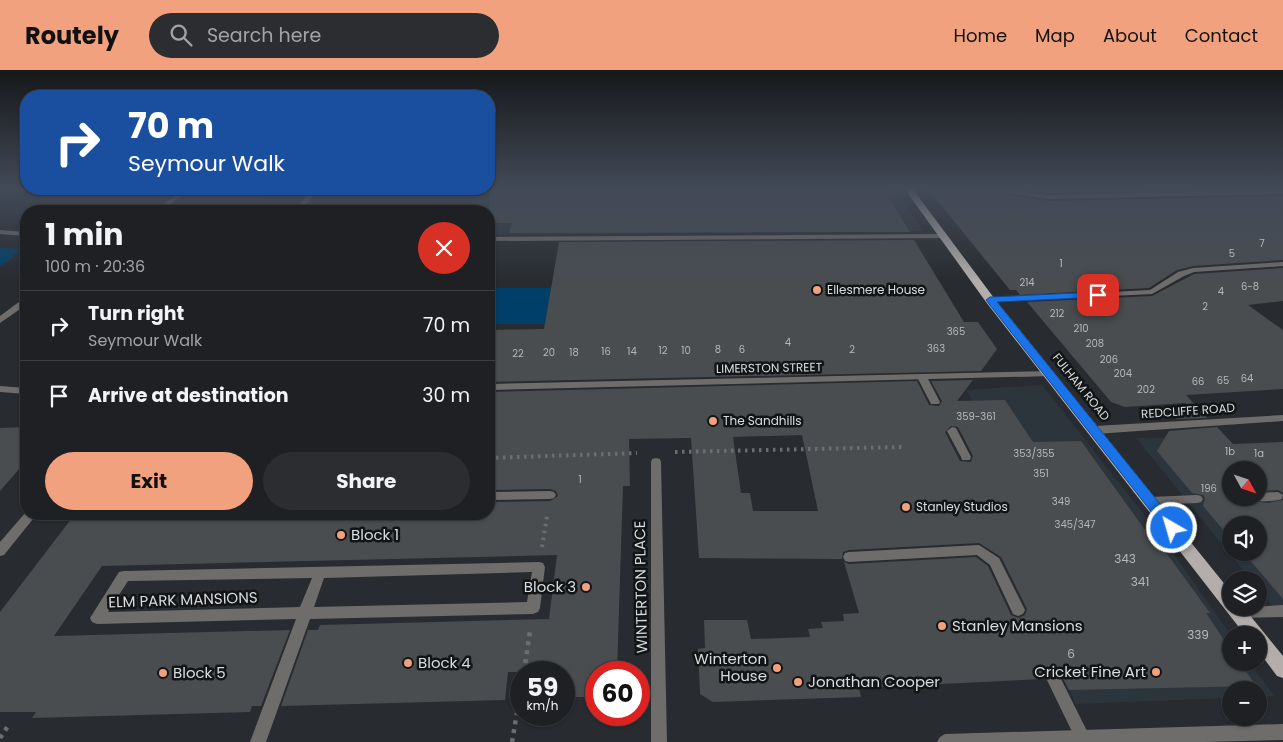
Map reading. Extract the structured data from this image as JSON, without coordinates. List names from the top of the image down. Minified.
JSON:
{"streets":{"main road":["FULHAM ROAD"],"street":["LIMERSTON STREET","REDCLIFFE ROAD","WINTERTON PLACE","ELM PARK MANSIONS"]},"crossings":[["LIMERSTON STREET","FULHAM ROAD"],["FULHAM ROAD","REDCLIFFE ROAD"]],"places":["Ellesmere House","The Sandhills","Stanley Studios","Block 1","Block 3","Stanley Mansions","Block 4","Winterton House","Cricket Fine Art","Block 5","Jonathan Cooper"],"house_numbers":["7","5","1","214","6-8","4","2","212","210","365","4","208","363","8","6","2","12","10","16","14","20","18","22","206","204","64","65","66","202","359-361","1b","353/355","1a","351","1","196","349","345/347","343","341","339","6"],"north":"bottom right","page":{"header":"Routely","search":"Search here","nav":["Home","Map","About","Contact"],"turn":["70 m","Seymour Walk"],"heading":["1 min","100 m · 20:36"],"list":[{"name":"Turn right","note":"Seymour Walk","value":"70 m"},{"name":"Arrive at destination","value":"30 m"}],"buttons":["Exit","Share"],"map_buttons":["+","−"],"speed":"59 km/h","limit":"60"}}
